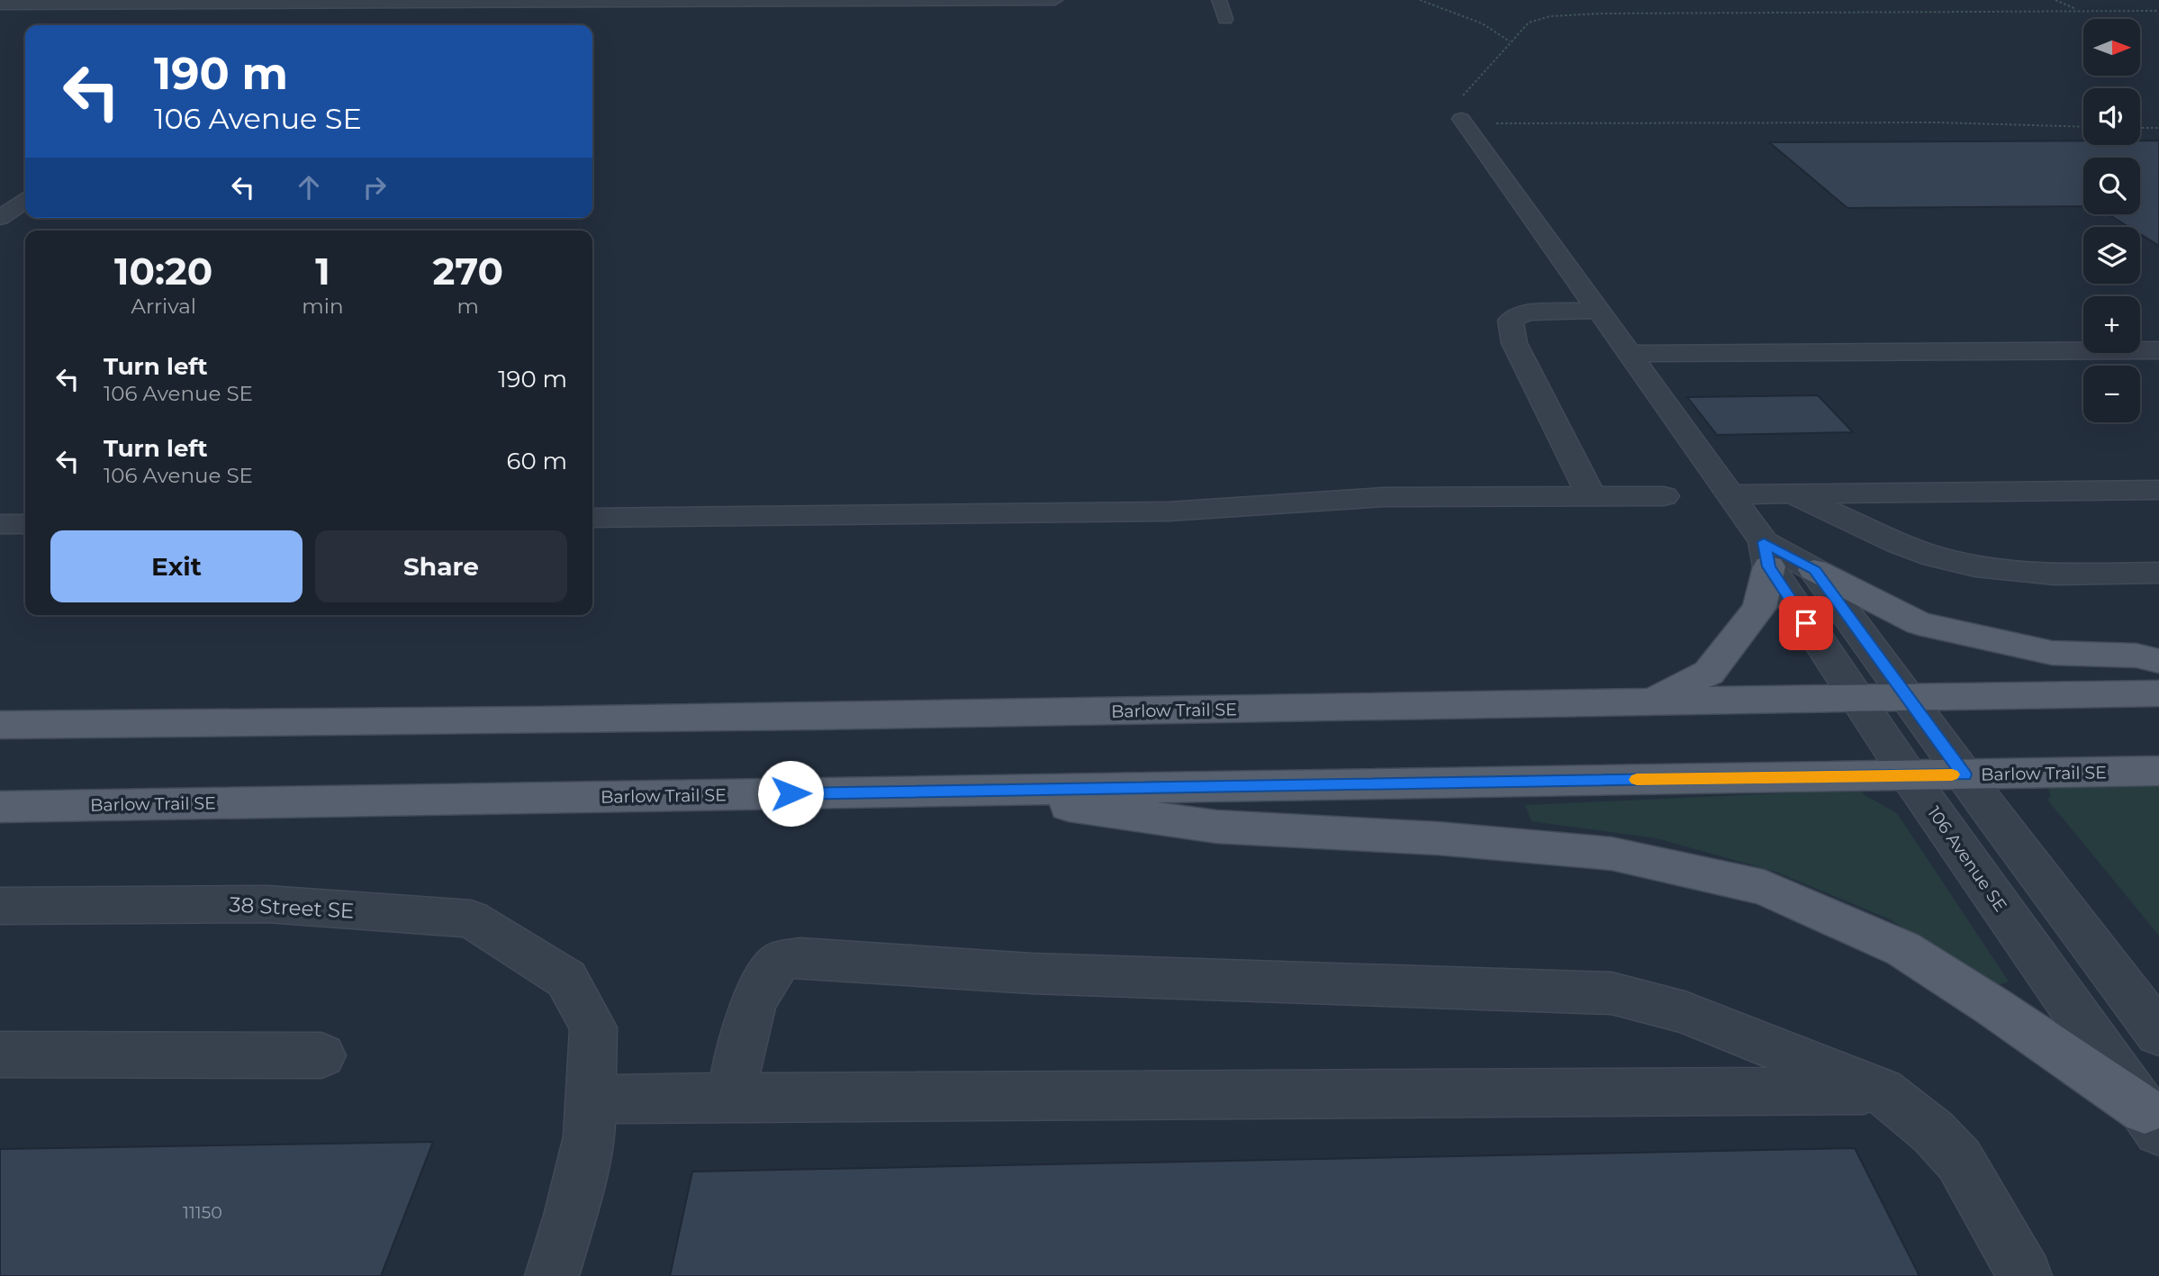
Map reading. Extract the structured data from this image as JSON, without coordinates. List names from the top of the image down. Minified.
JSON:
{"streets":{"main road":["Barlow Trail SE"],"street":["106 Avenue SE","38 Street SE"]},"crossings":[["Barlow Trail SE","106 Avenue SE"]],"house_numbers":["11150"],"north":"right","page":{"map_buttons":["+","−"],"turn":["190 m","106 Avenue SE"],"eta":["10:20","Arrival","1","min","270","m"],"list":[{"name":"Turn left","note":"106 Avenue SE","value":"190 m"},{"name":"Turn left","note":"106 Avenue SE","value":"60 m"}],"buttons":["Exit","Share"]}}
